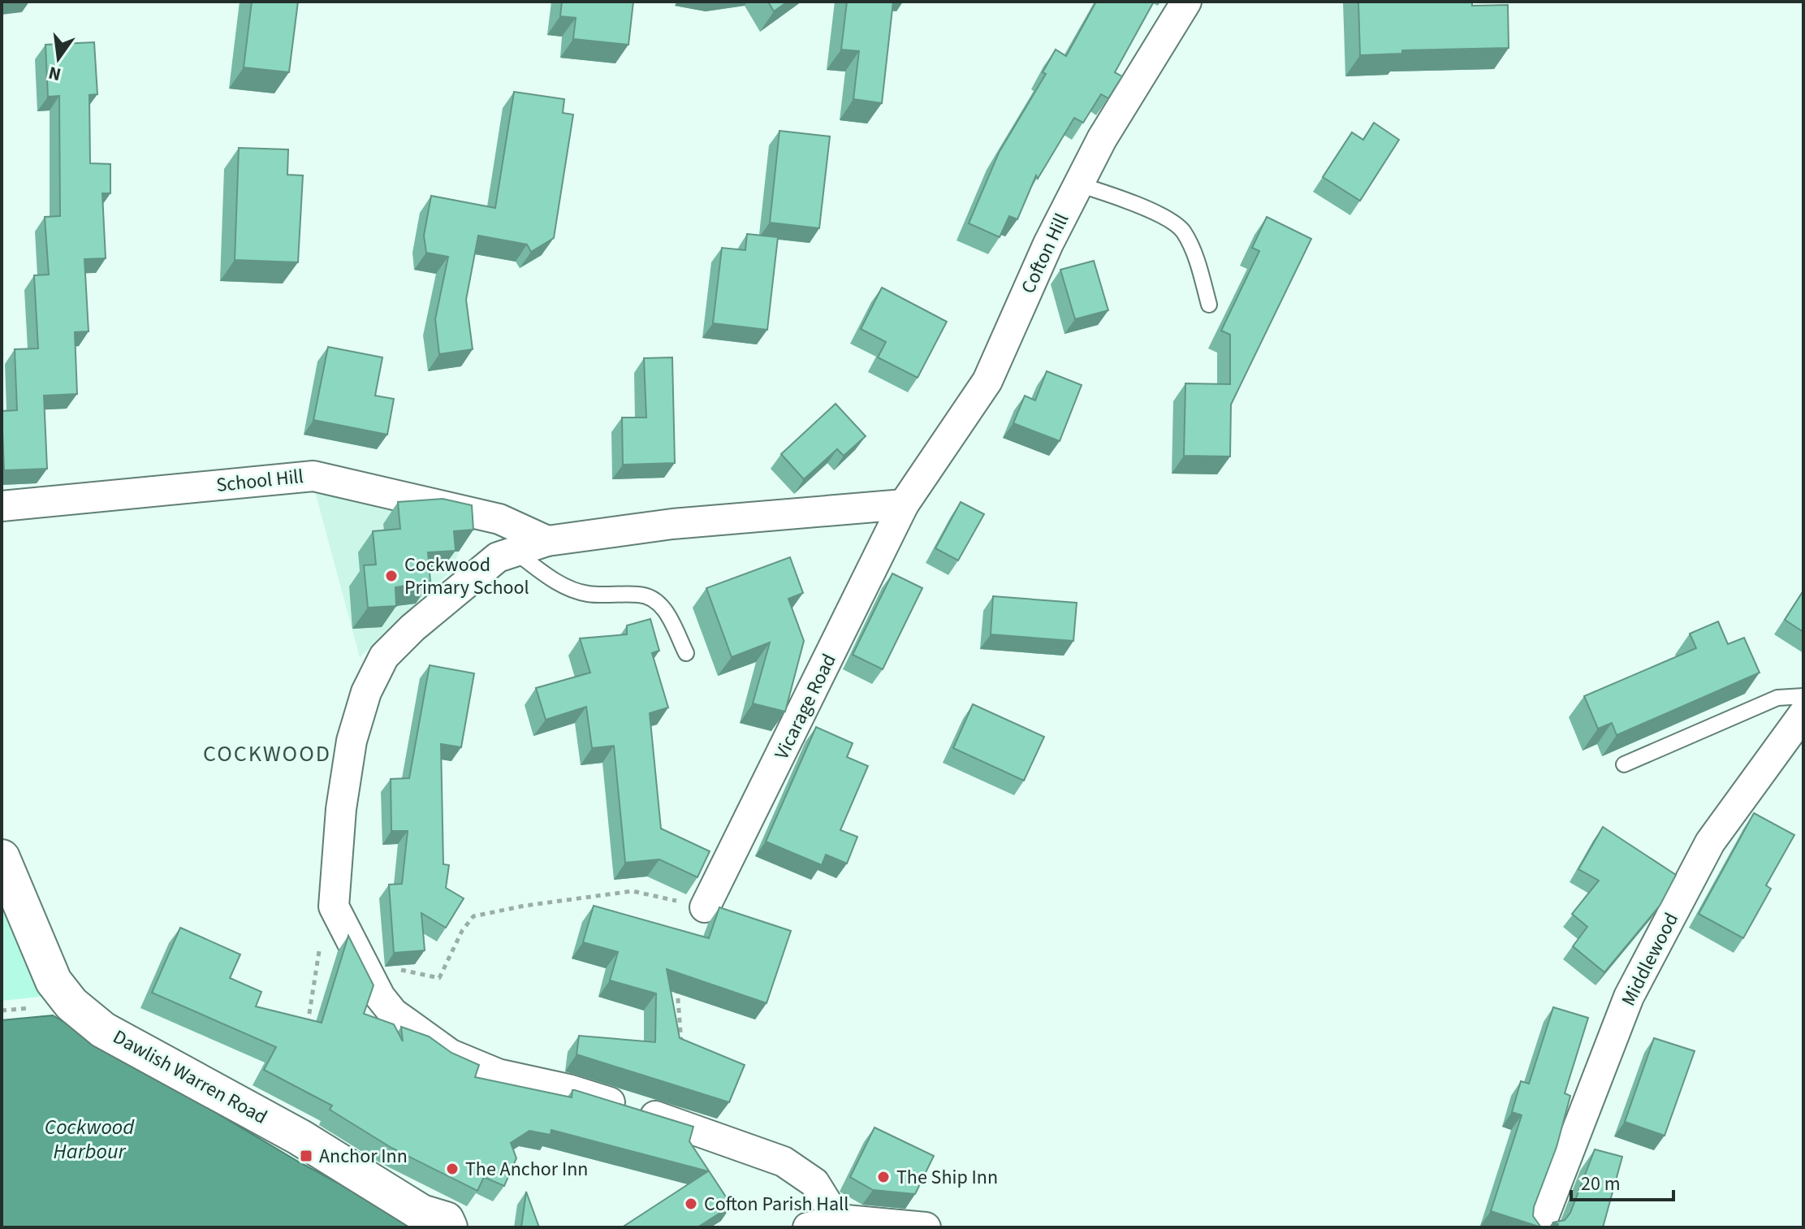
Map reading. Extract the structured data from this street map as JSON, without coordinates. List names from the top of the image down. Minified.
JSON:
{"streets":{"street":["Cofton Hill","School Hill","Vicarage Road","Middlewood","Dawlish Warren Road"]},"crossings":[["Cofton Hill","Vicarage Road"]],"districts":["COCKWOOD"],"water":["Cockwood Harbour"],"places":{"other":["Cockwood Primary School","The Anchor Inn","The Ship Inn","Cofton Parish Hall"],"transit":["Anchor Inn"]},"scale_bar":"20 m","north":"bottom"}
